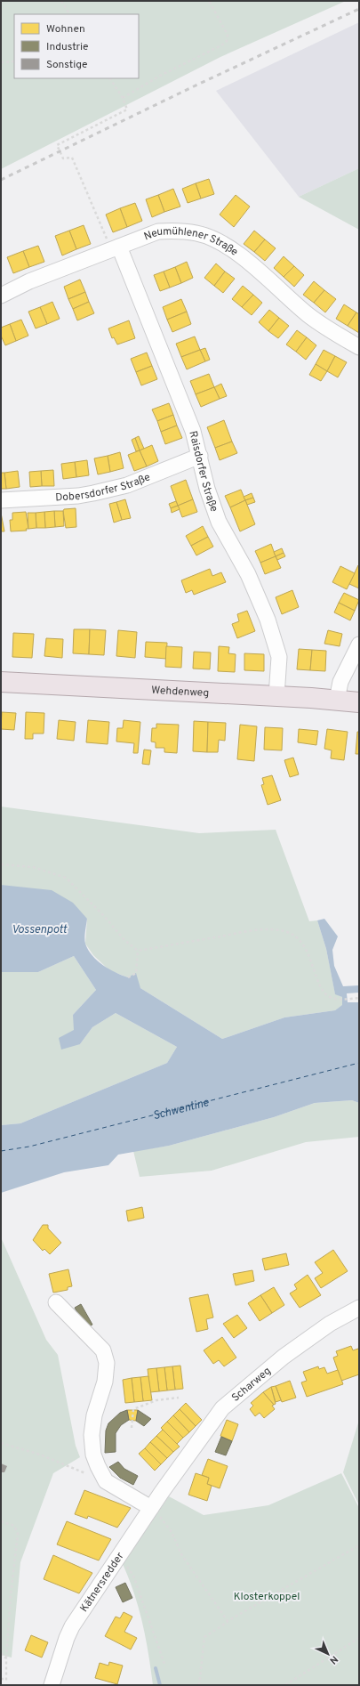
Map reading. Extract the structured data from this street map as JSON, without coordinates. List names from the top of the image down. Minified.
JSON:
{"streets":{"main road":["Wehdenweg"],"street":["Neumühlener Straße","Raisdorfer Straße","Dobersdorfer Straße","Scharweg","Kätnersredder"]},"crossings":[["Neumühlener Straße","Raisdorfer Straße"],["Raisdorfer Straße","Dobersdorfer Straße"],["Raisdorfer Straße","Wehdenweg"],["Scharweg","Kätnersredder"]],"water":["Vossenpott","Schwentine"],"parks":["Klosterkoppel"],"legend":["Wohnen","Industrie","Sonstige"],"north":"bottom right"}
